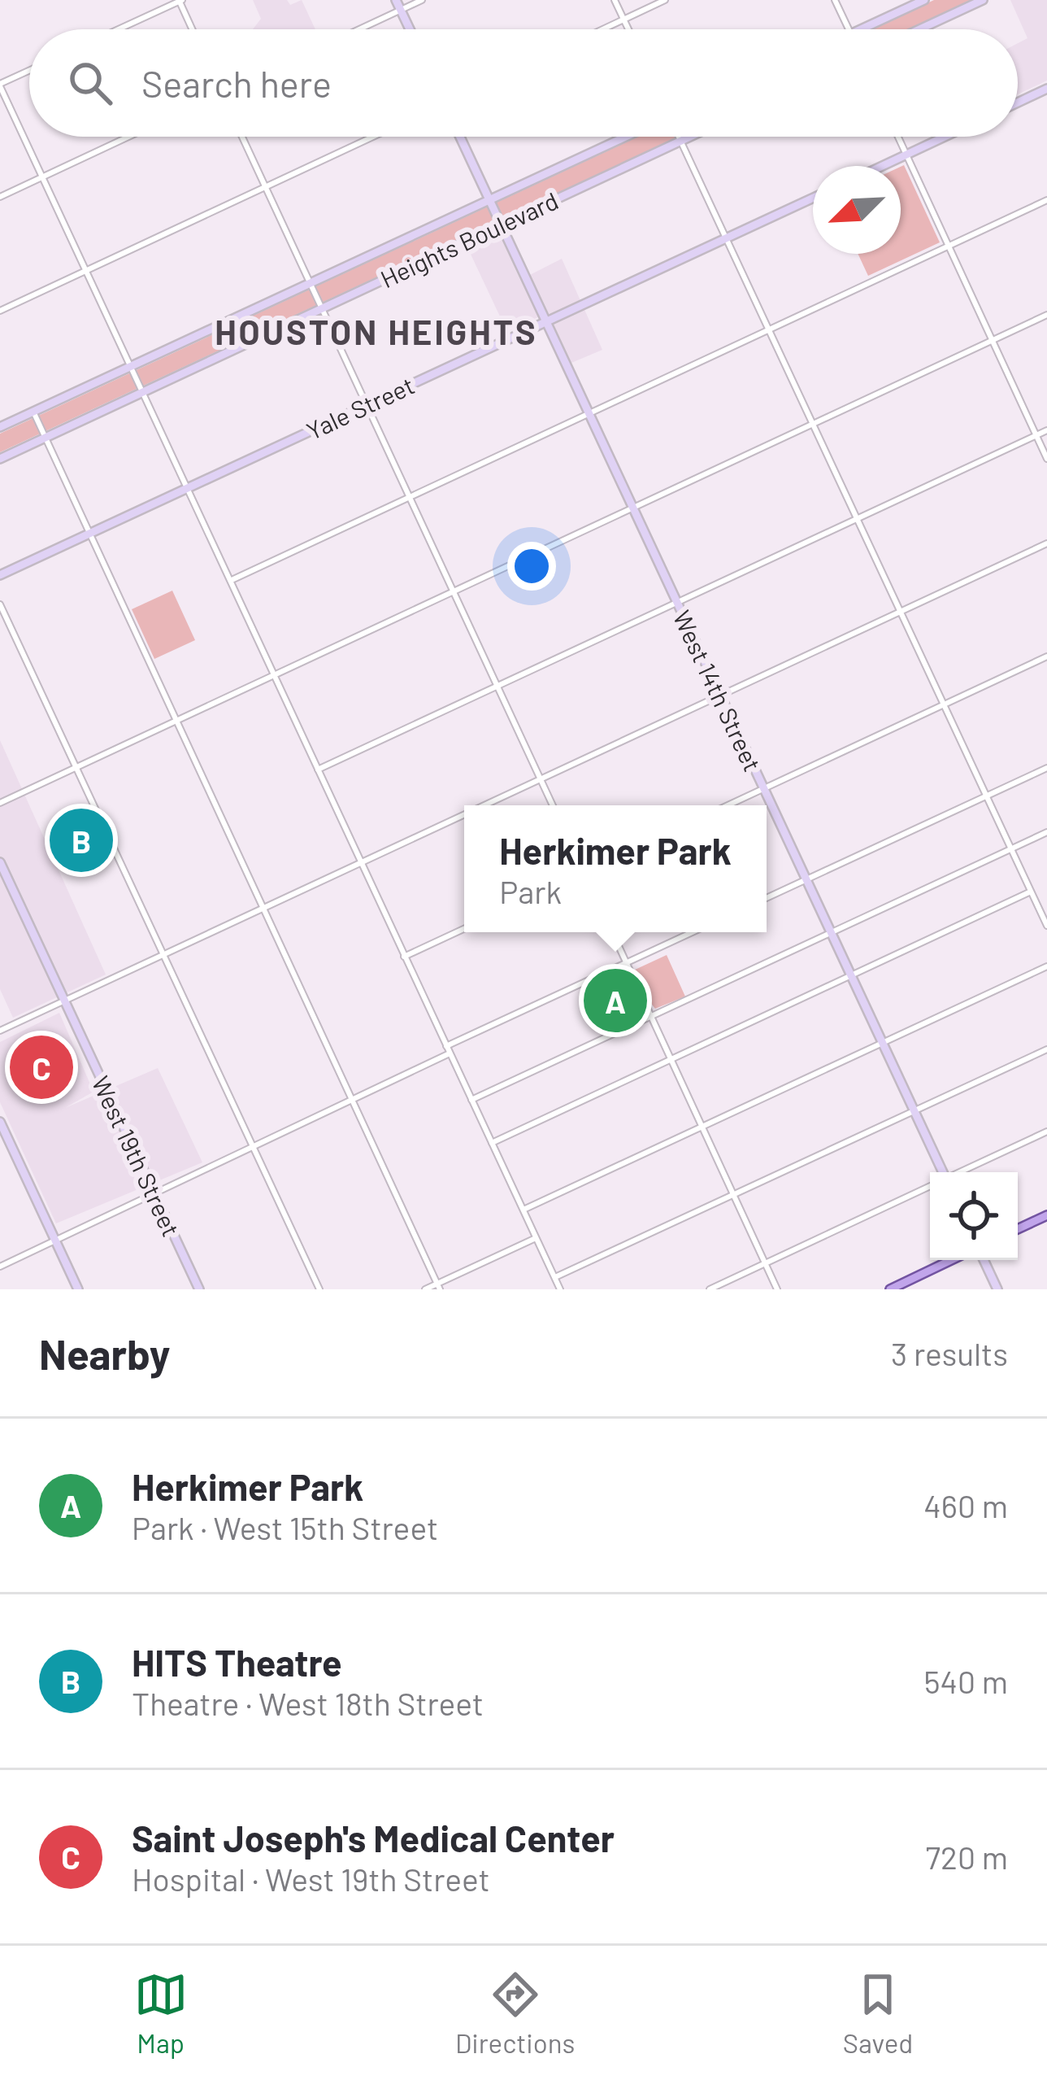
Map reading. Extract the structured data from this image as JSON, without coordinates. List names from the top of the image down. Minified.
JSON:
{"streets":{"main road":["Heights Boulevard","Yale Street","West 14th Street","West 19th Street"]},"crossings":[["Heights Boulevard","West 14th Street"],["Yale Street","West 14th Street"]],"districts":["HOUSTON HEIGHTS"],"north":"bottom left","page":{"search":"Search here","pins":["B","A","C"],"popup":["Herkimer Park","Park"],"heading":["Nearby","3 results"],"list":[{"mark":"A","name":"Herkimer Park","note":"Park · West 15th Street","value":"460 m"},{"mark":"B","name":"HITS Theatre","note":"Theatre · West 18th Street","value":"540 m"},{"mark":"C","name":"Saint Joseph's Medical Center","note":"Hospital · West 19th Street","value":"720 m"}],"nav":["Map","Directions","Saved"]}}
